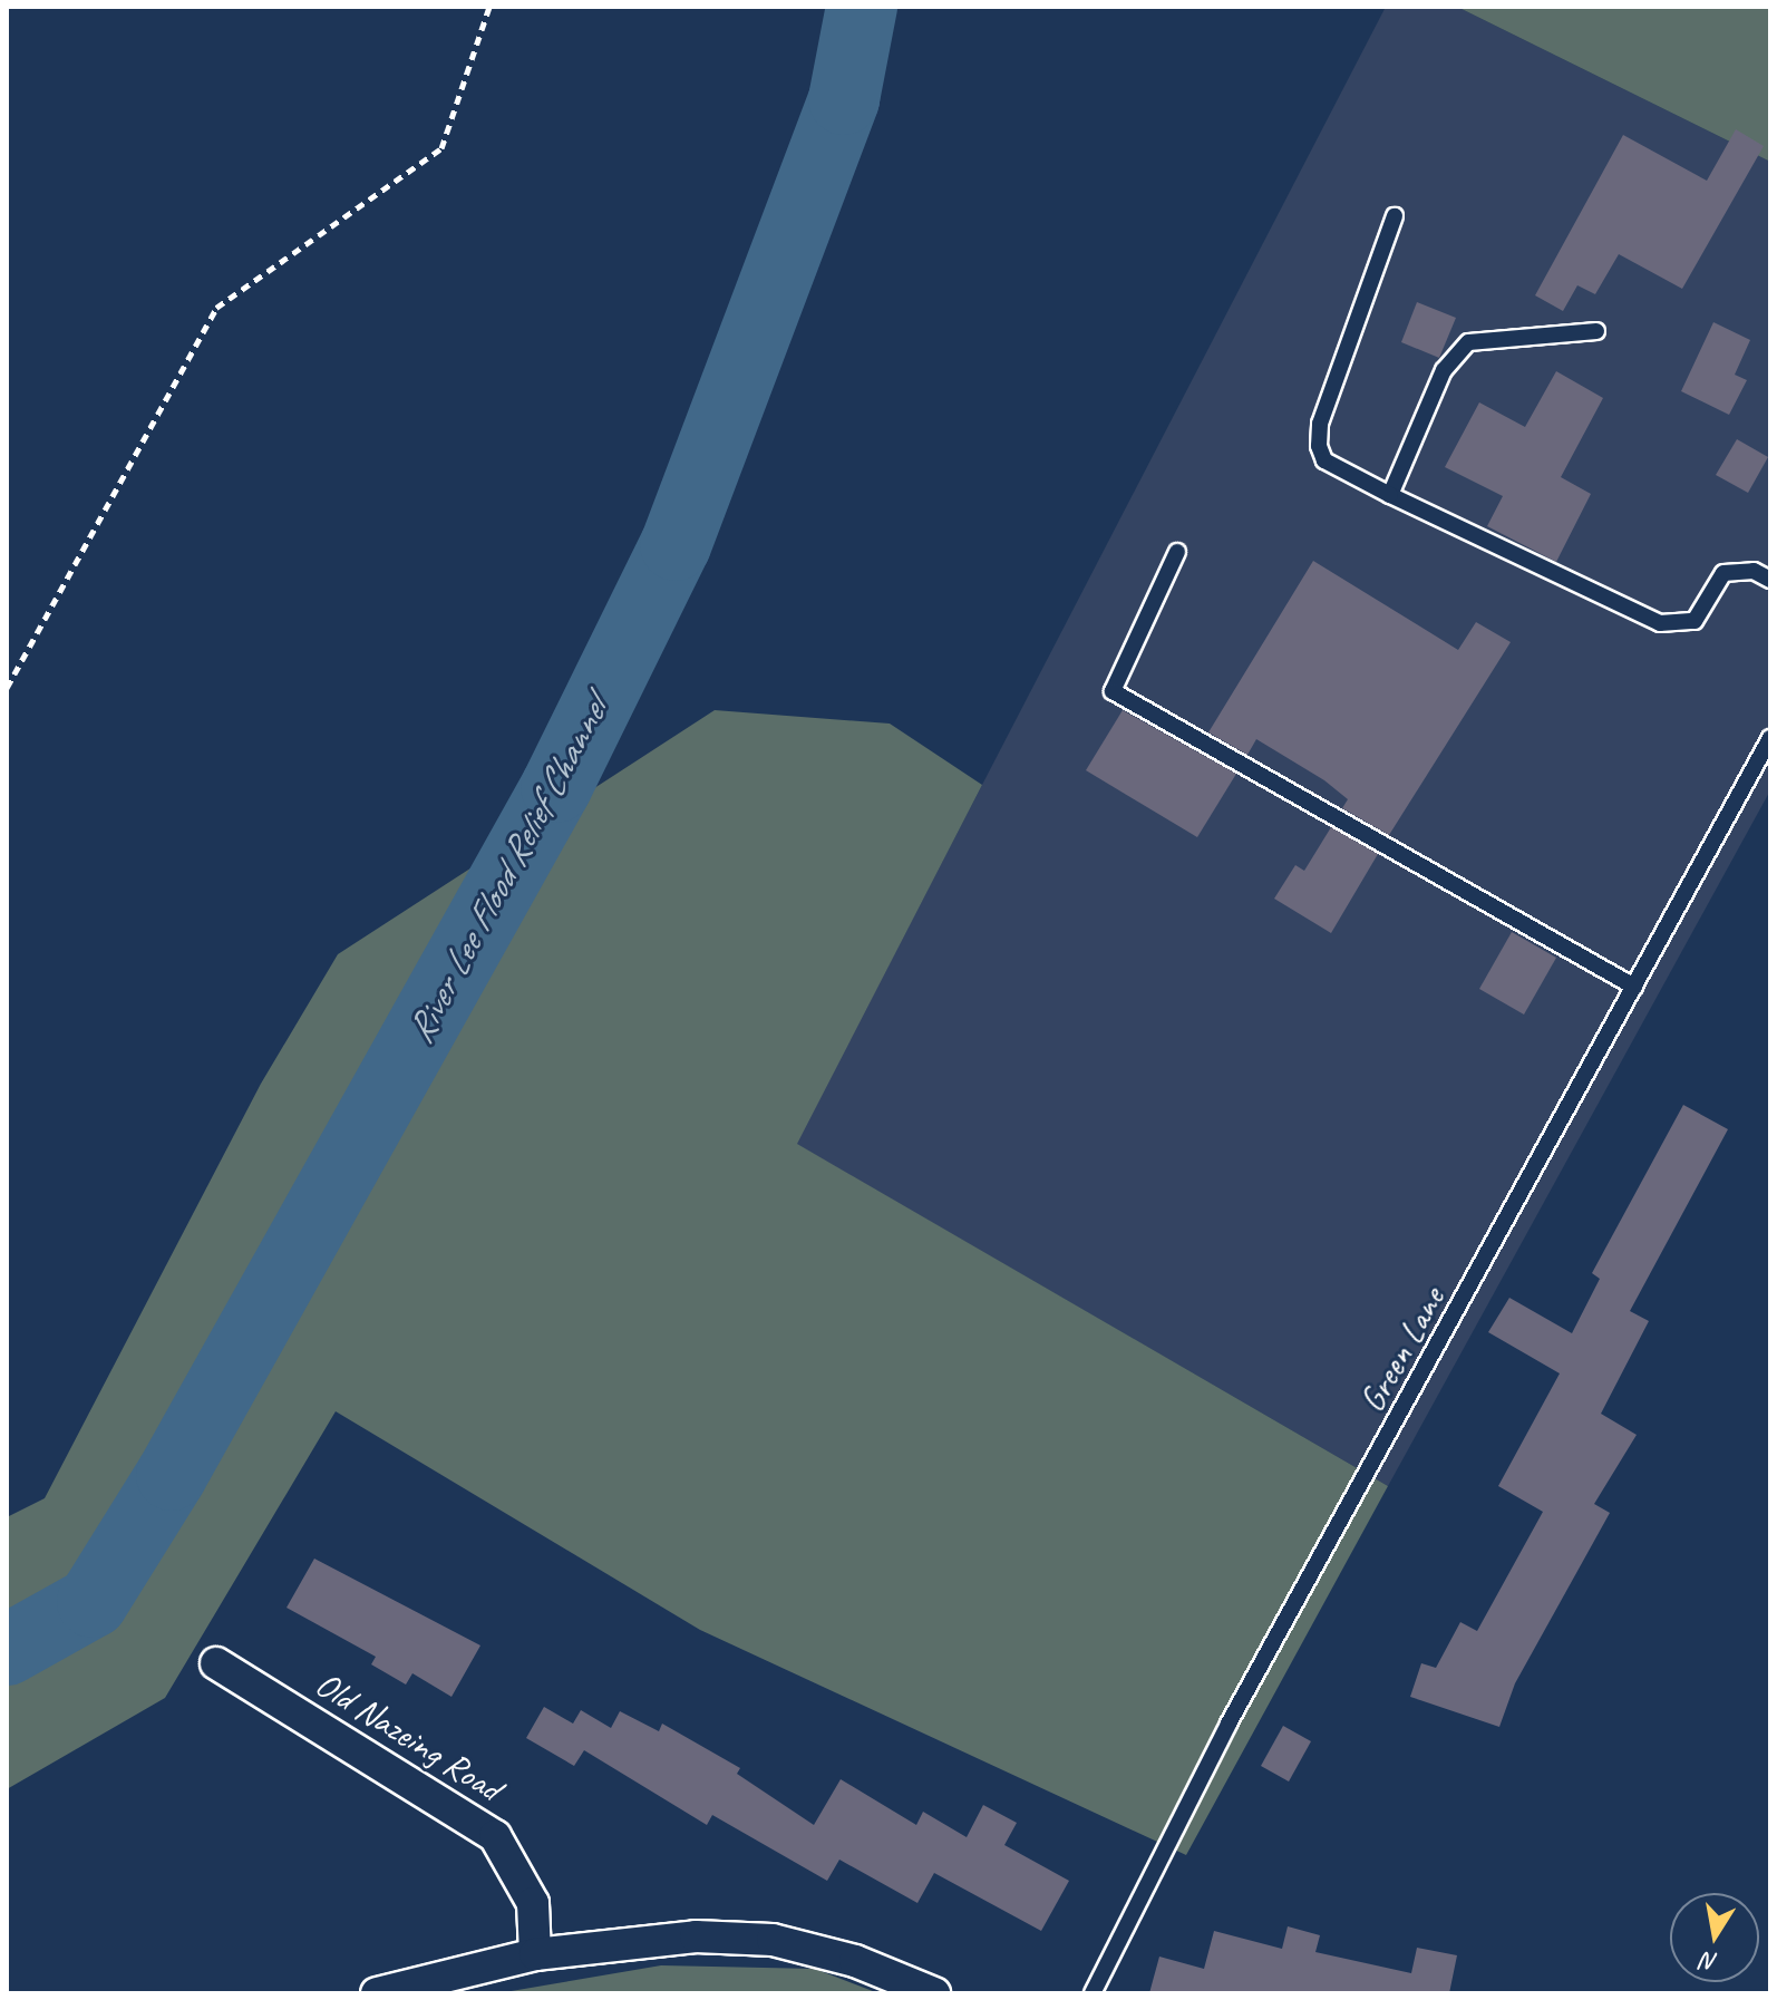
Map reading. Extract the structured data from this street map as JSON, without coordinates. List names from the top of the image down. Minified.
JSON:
{"streets":{"street":["Old Nazeing Road"],"lane":["Green Lane"]},"water":["River Lee Flood Relief Channel"],"north":"bottom"}
